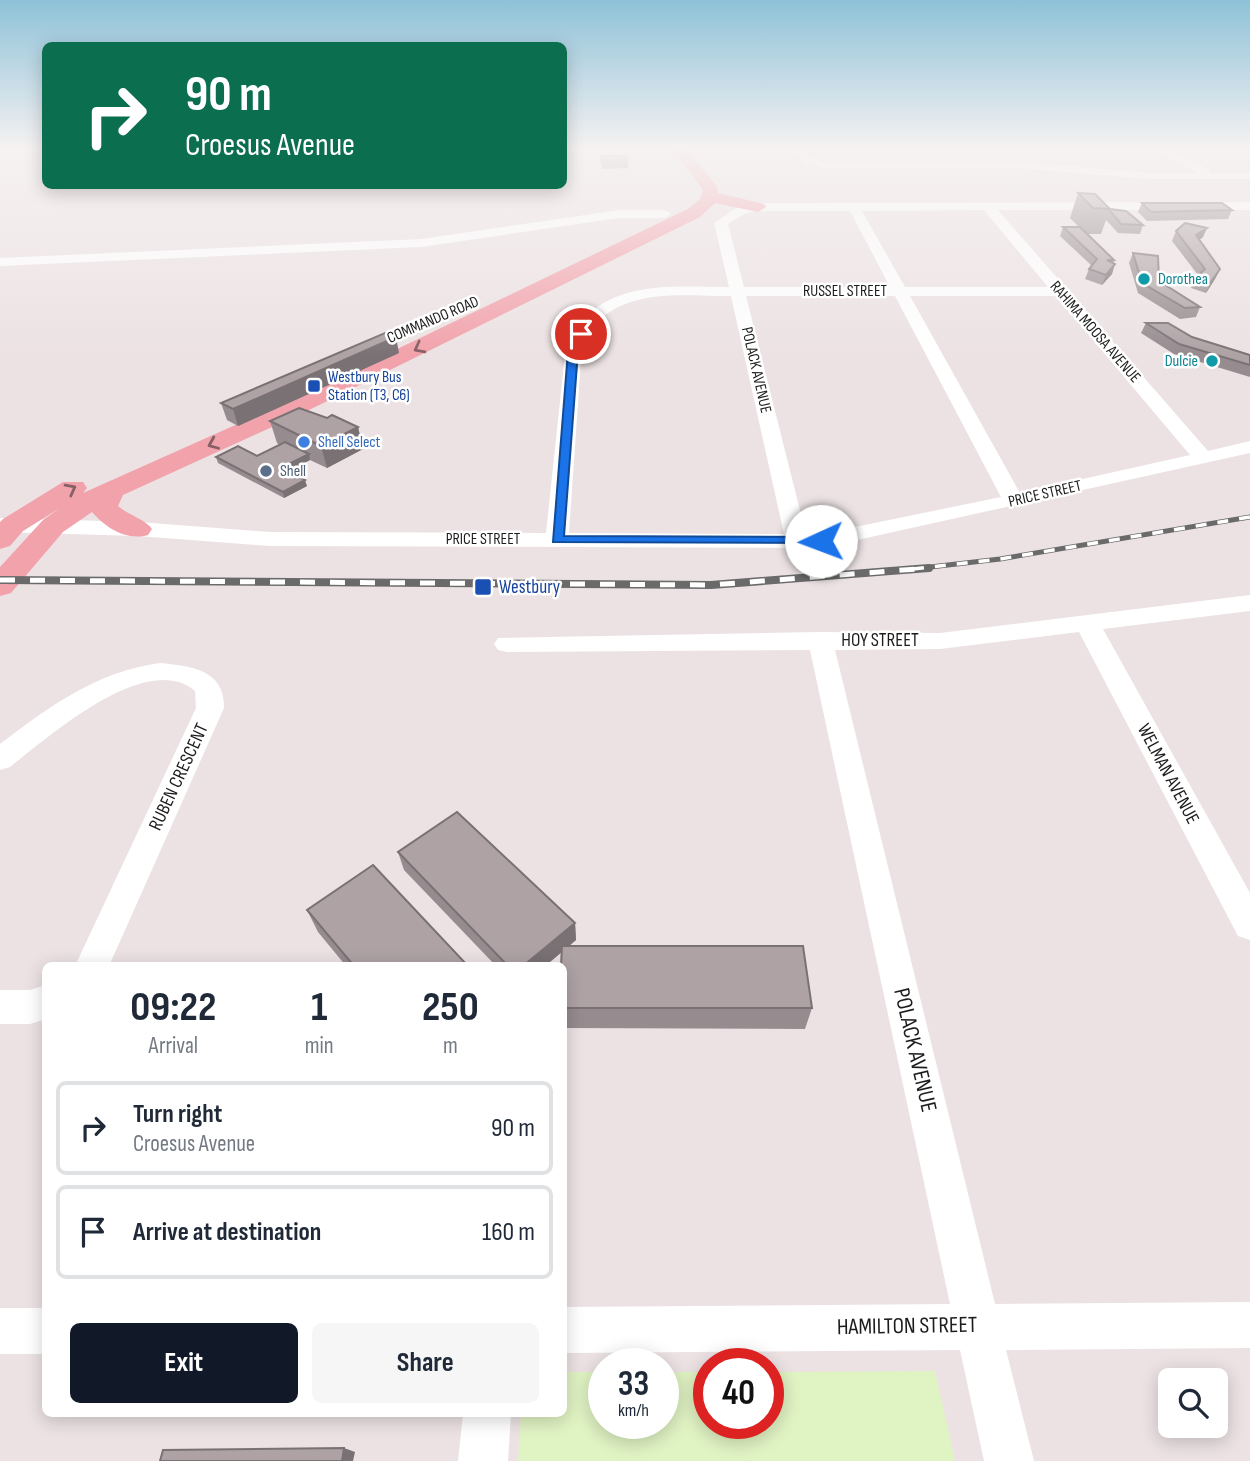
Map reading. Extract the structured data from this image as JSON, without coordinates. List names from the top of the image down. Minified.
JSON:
{"streets":{"main road":["COMMANDO ROAD"],"street":["RUSSEL STREET","RAHIMA MOOSA AVENUE","POLACK AVENUE","PRICE STREET","HOY STREET","WELMAN AVENUE","RUBEN CRESCENT","HAMILTON STREET"]},"crossings":[["RUSSEL STREET","RAHIMA MOOSA AVENUE"],["RUSSEL STREET","POLACK AVENUE"],["RUSSEL STREET","PRICE STREET"],["COMMANDO ROAD","PRICE STREET"],["RAHIMA MOOSA AVENUE","PRICE STREET"],["POLACK AVENUE","PRICE STREET"],["POLACK AVENUE","HOY STREET"],["POLACK AVENUE","HAMILTON STREET"],["HOY STREET","WELMAN AVENUE"]],"places":{"other":["Dorothea","Dulcie","Shell Select","Shell"],"transit":["Westbury Bus Station (T3, C6)","Westbury"]},"page":{"turn":["90 m","Croesus Avenue"],"eta":["09:22","Arrival","1","min","250","m"],"list":[{"name":"Turn right","note":"Croesus Avenue","value":"90 m"},{"name":"Arrive at destination","value":"160 m"}],"buttons":["Exit","Share"],"speed":"33 km/h","limit":"40"}}
